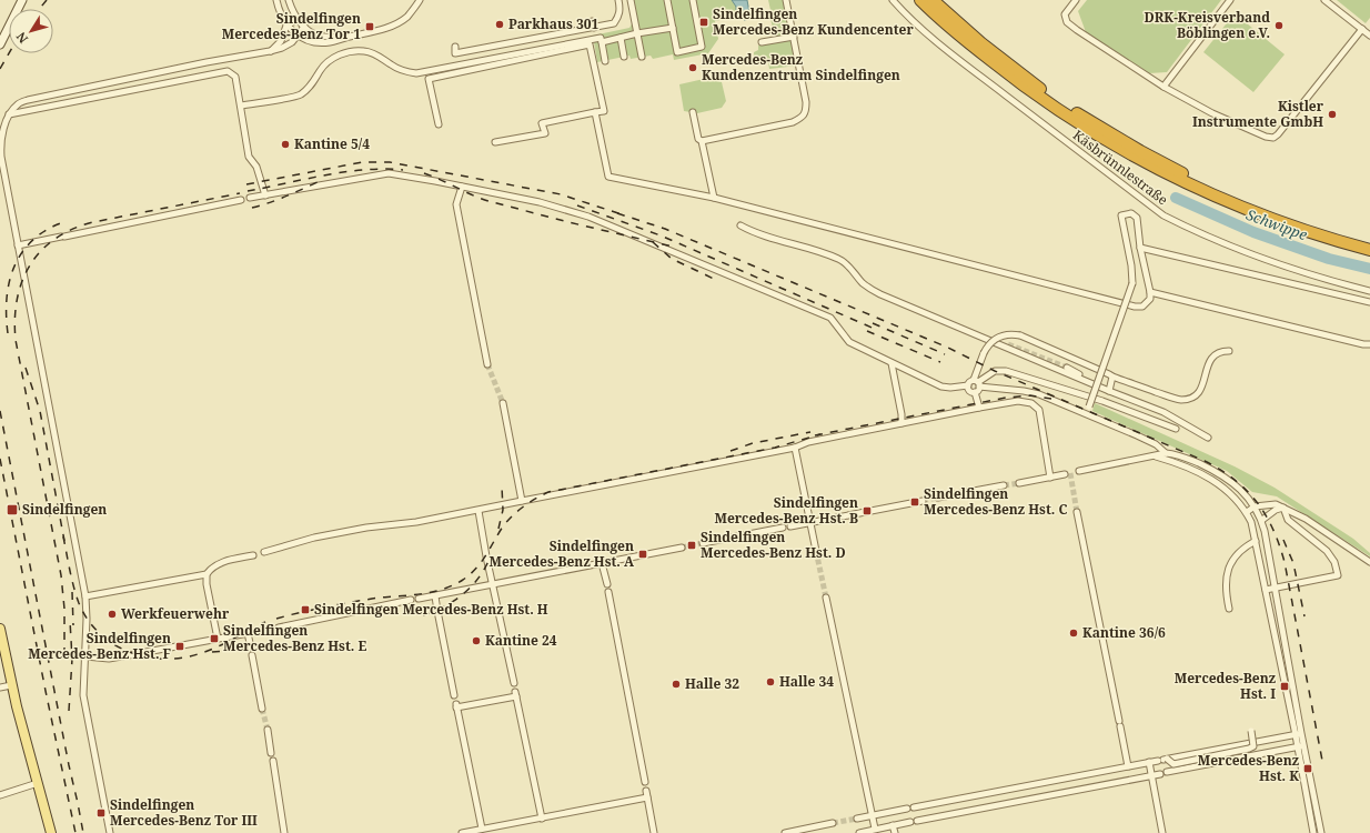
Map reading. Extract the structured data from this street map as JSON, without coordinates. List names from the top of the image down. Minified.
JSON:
{"streets":{"street":["Käsbrünnlestraße"]},"water":["Schwippe"],"places":{"transit":["Sindelfingen Mercedes-Benz Kundencenter","Sindelfingen Mercedes-Benz Tor 1","Sindelfingen Mercedes-Benz Hst. C","Sindelfingen","Sindelfingen Mercedes-Benz Hst. B","Sindelfingen Mercedes-Benz Hst. D","Sindelfingen Mercedes-Benz Hst. A","Sindelfingen Mercedes-Benz Hst. H","Sindelfingen Mercedes-Benz Hst. E","Sindelfingen Mercedes-Benz Hst. F","Mercedes-Benz Hst. I","Mercedes-Benz Hst. K","Sindelfingen Mercedes-Benz Tor III"],"other":["Parkhaus 301","DRK-Kreisverband Böblingen e.V.","Mercedes-Benz Kundenzentrum Sindelfingen","Kistler Instrumente GmbH","Kantine 5/4","Werkfeuerwehr","Kantine 36/6","Kantine 24","Halle 34","Halle 32"]},"north":"bottom left"}
